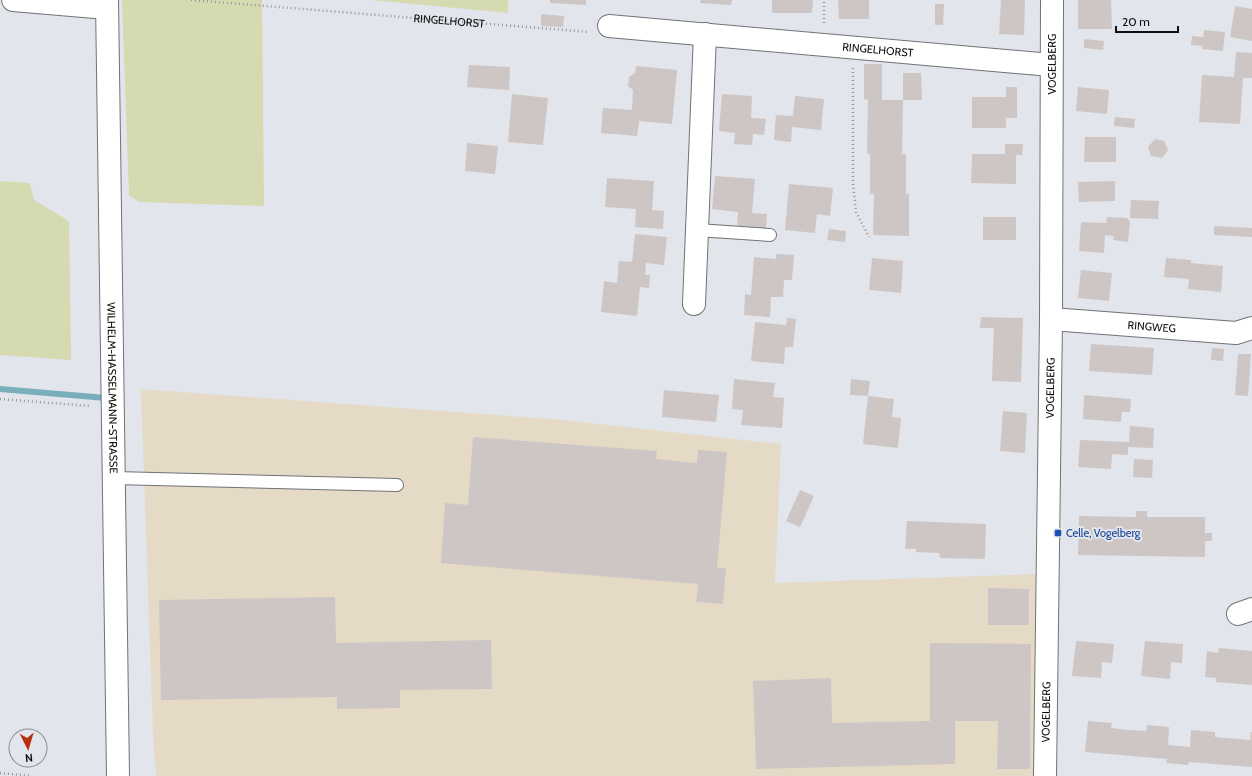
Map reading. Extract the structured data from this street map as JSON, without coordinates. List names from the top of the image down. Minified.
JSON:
{"streets":{"street":["RINGELHORST","VOGELBERG","RINGWEG","WILHELM-HASSELMANN-STRASSE"]},"crossings":[["RINGELHORST","VOGELBERG"],["VOGELBERG","RINGWEG"]],"places":{"transit":["Celle, Vogelberg"]},"scale_bar":"20 m","north":"bottom"}
